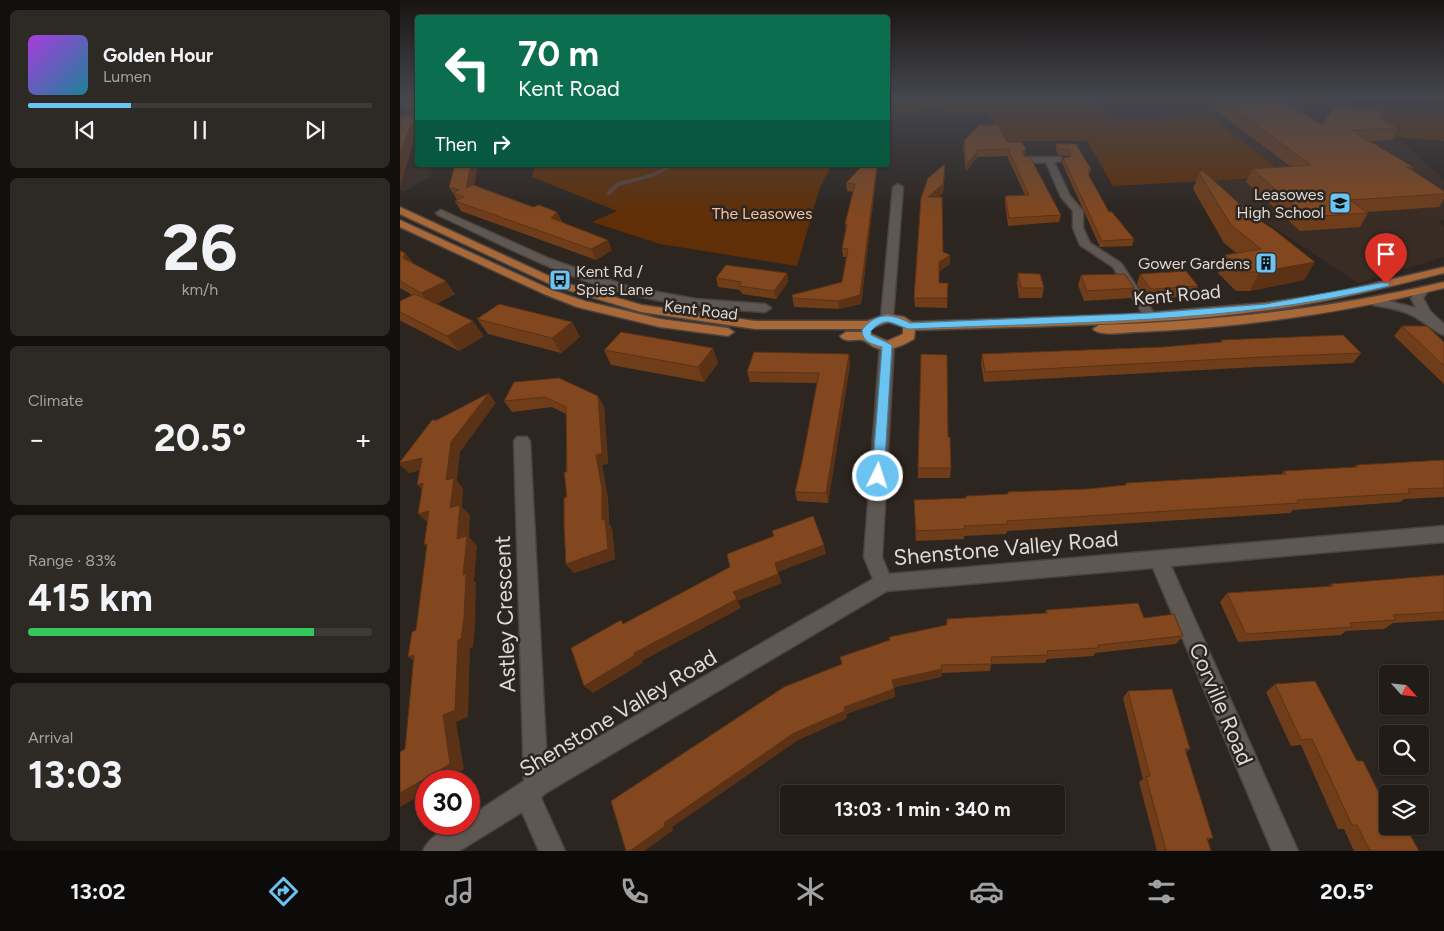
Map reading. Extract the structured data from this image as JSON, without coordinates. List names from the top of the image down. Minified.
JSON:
{"streets":{"main road":["Kent Road"],"street":["Shenstone Valley Road","Astley Crescent","Corville Road"]},"crossings":[["Shenstone Valley Road","Astley Crescent"],["Shenstone Valley Road","Corville Road"]],"parks":["The Leasowes"],"places":{"school or university":["Leasowes High School"],"building":["Gower Gardens"],"bus stop":["Kent Rd / Spies Lane"]},"north":"bottom right","page":{"turn":["70 m","Kent Road"],"song":["Golden Hour","Lumen"],"then":"Then","tile":[["26","km/h"],"Climate",["Range · 83%","415 km"],["Arrival","13:03"]],"heat":["−","20.5°","+"],"limit":"30","trip":"13:03 · 1 min · 340 m","tabs":["13:02","20.5°"]}}
